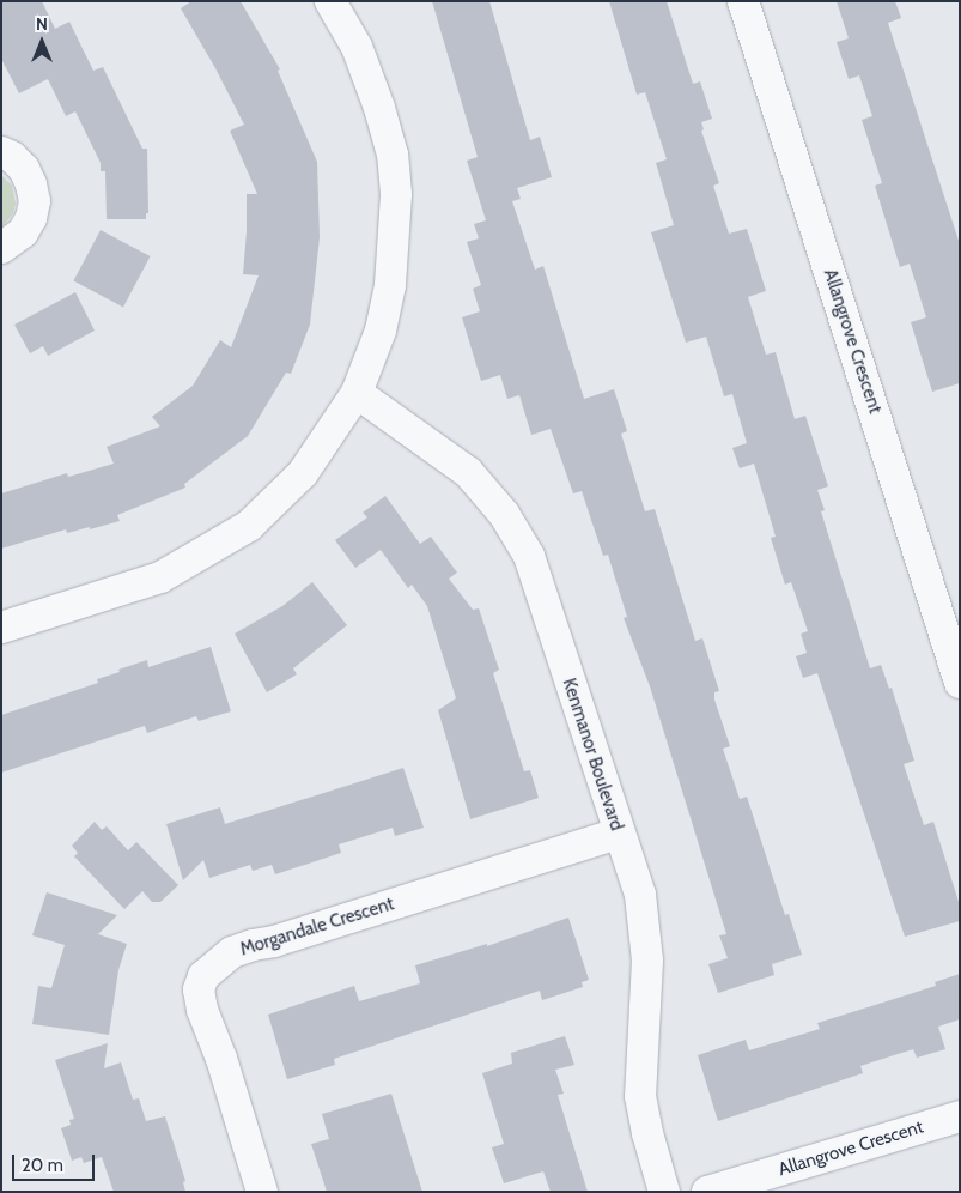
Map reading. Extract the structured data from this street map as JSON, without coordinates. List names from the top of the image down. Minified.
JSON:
{"streets":{"street":["Allangrove Crescent","Kenmanor Boulevard","Morgandale Crescent"]},"crossings":[["Kenmanor Boulevard","Morgandale Crescent"]],"scale_bar":"20 m","north":"top"}
